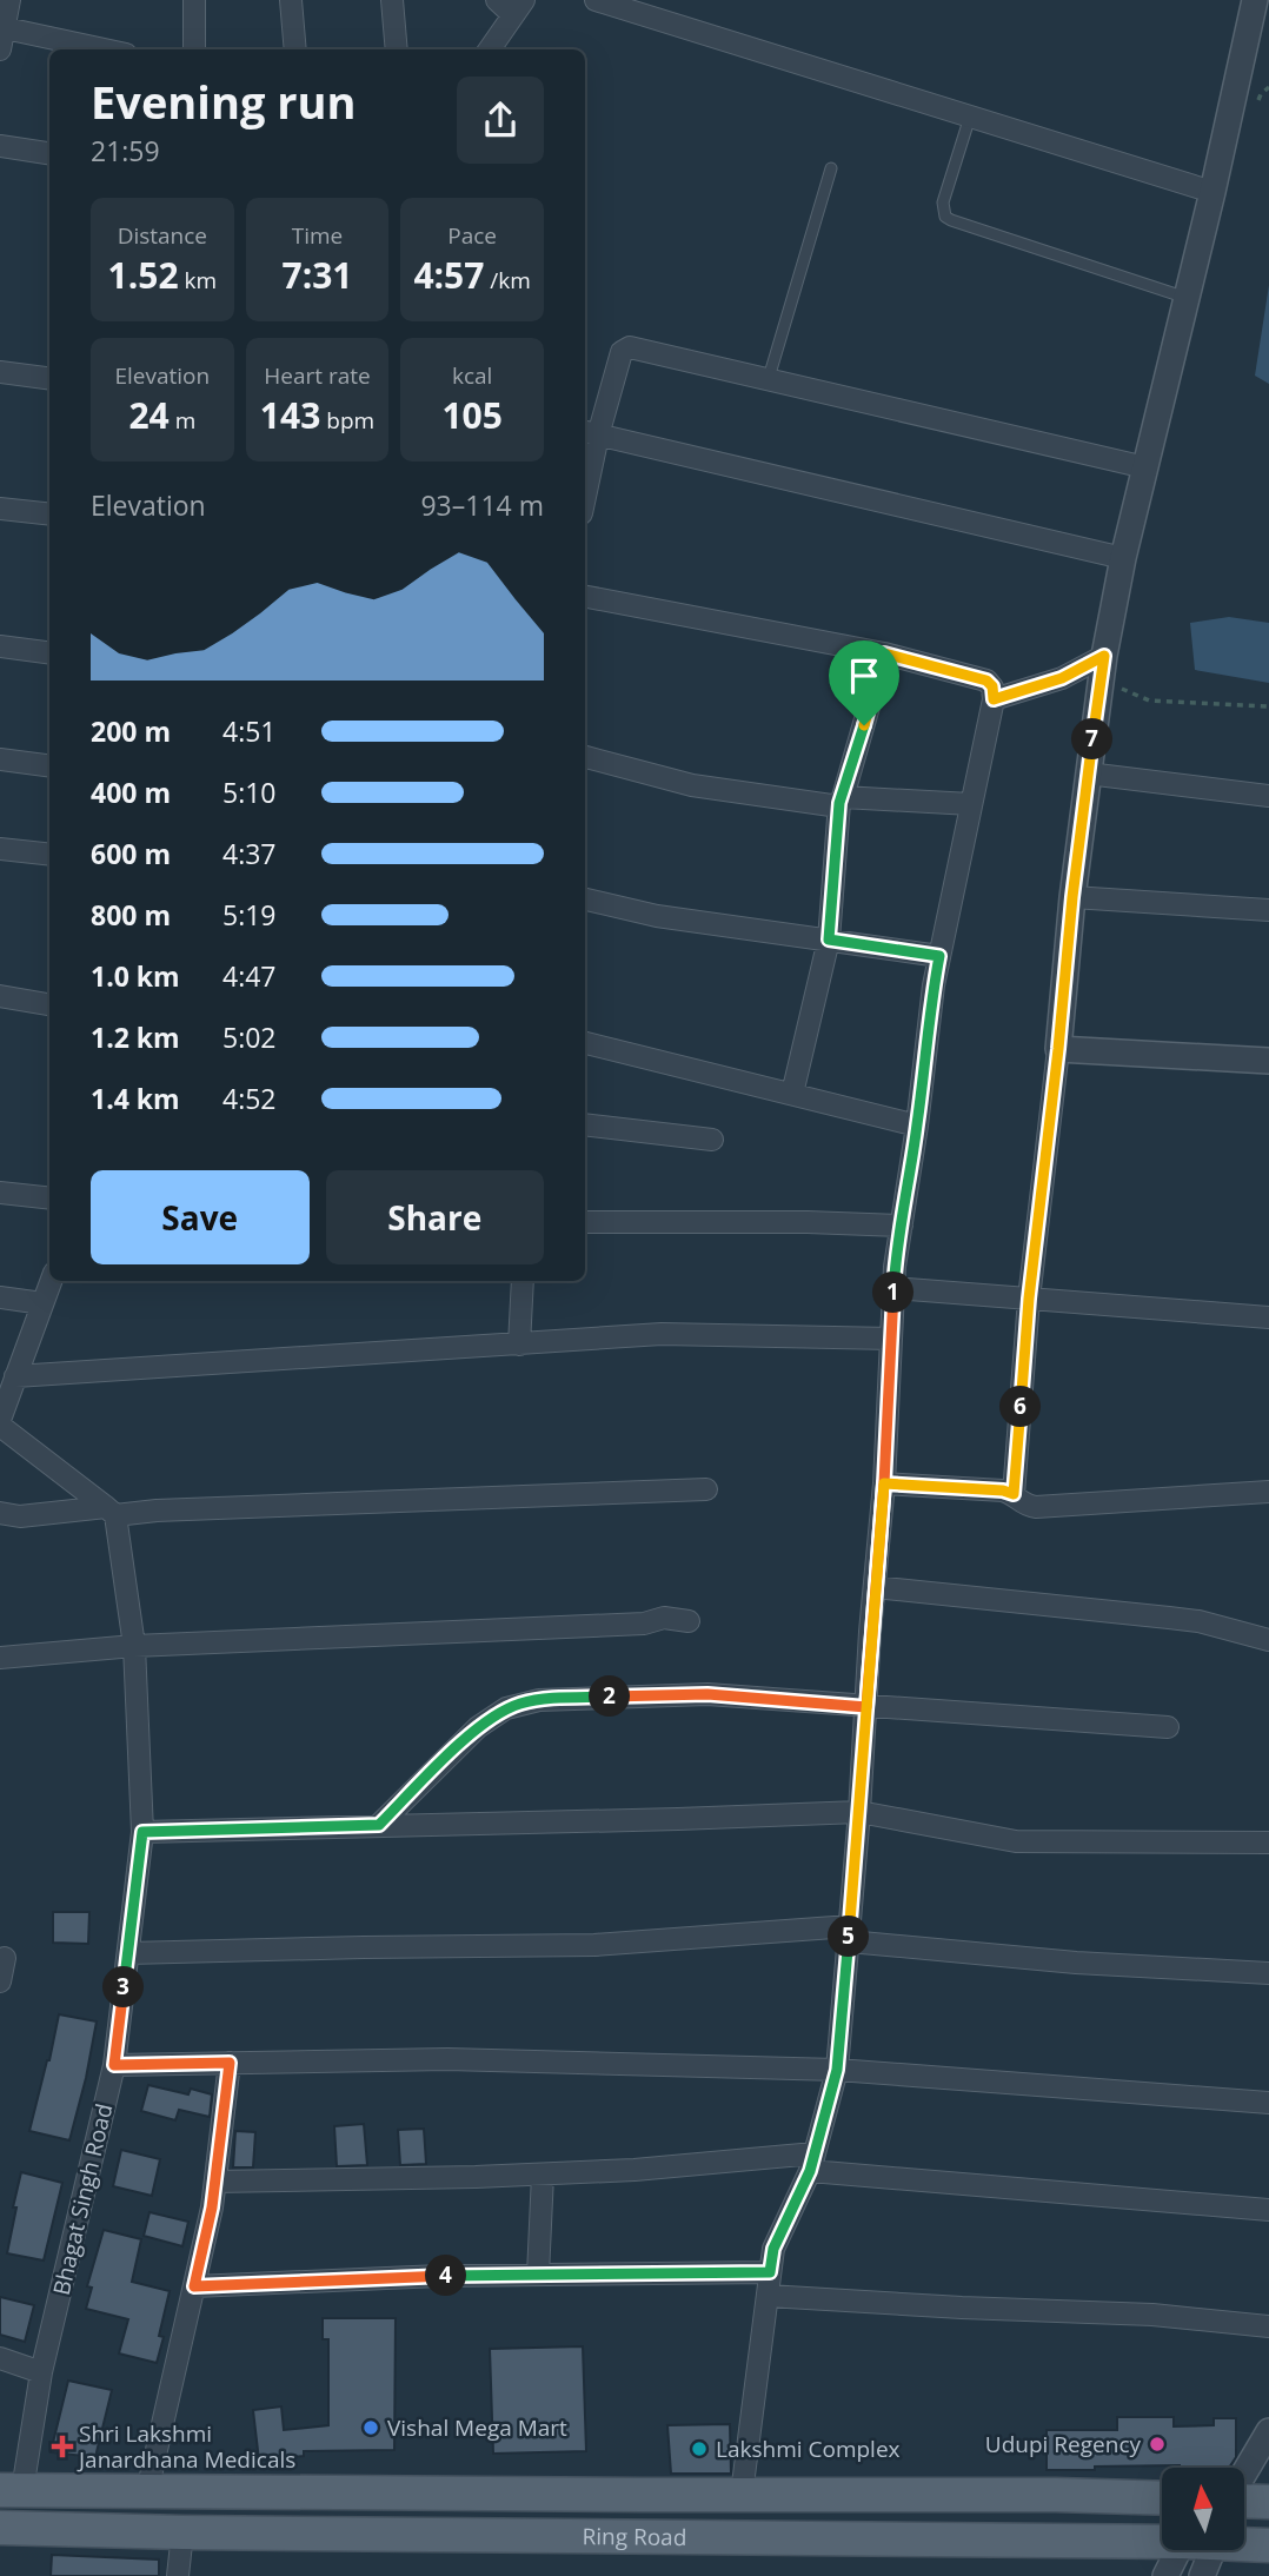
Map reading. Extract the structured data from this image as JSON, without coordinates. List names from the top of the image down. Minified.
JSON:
{"streets":{"main road":["Ring Road"],"street":["Bhagat Singh Road"]},"crossings":[["Bhagat Singh Road","Ring Road"]],"places":{"other":["Vishal Mega Mart","Udupi Regency","Lakshmi Complex"],"health":["Shri Lakshmi Janardhana Medicals"]},"north":"top","page":{"heading":["Evening run","21:59"],"stats":[["Distance","1.52 km"],["Time","7:31"],["Pace","4:57 /km"],["Elevation","24 m"],["Heart rate","143 bpm"],["kcal","105"]],"chart":["Elevation","93–114 m"],"list":[{"name":"200 m","note":"4:51"},{"name":"400 m","note":"5:10"},{"name":"600 m","note":"4:37"},{"name":"800 m","note":"5:19"},{"name":"1.0 km","note":"4:47"},{"name":"1.2 km","note":"5:02"},{"name":"1.4 km","note":"4:52"}],"pins":["7","1","6","2","5","3","4"],"buttons":["Save","Share"]}}
